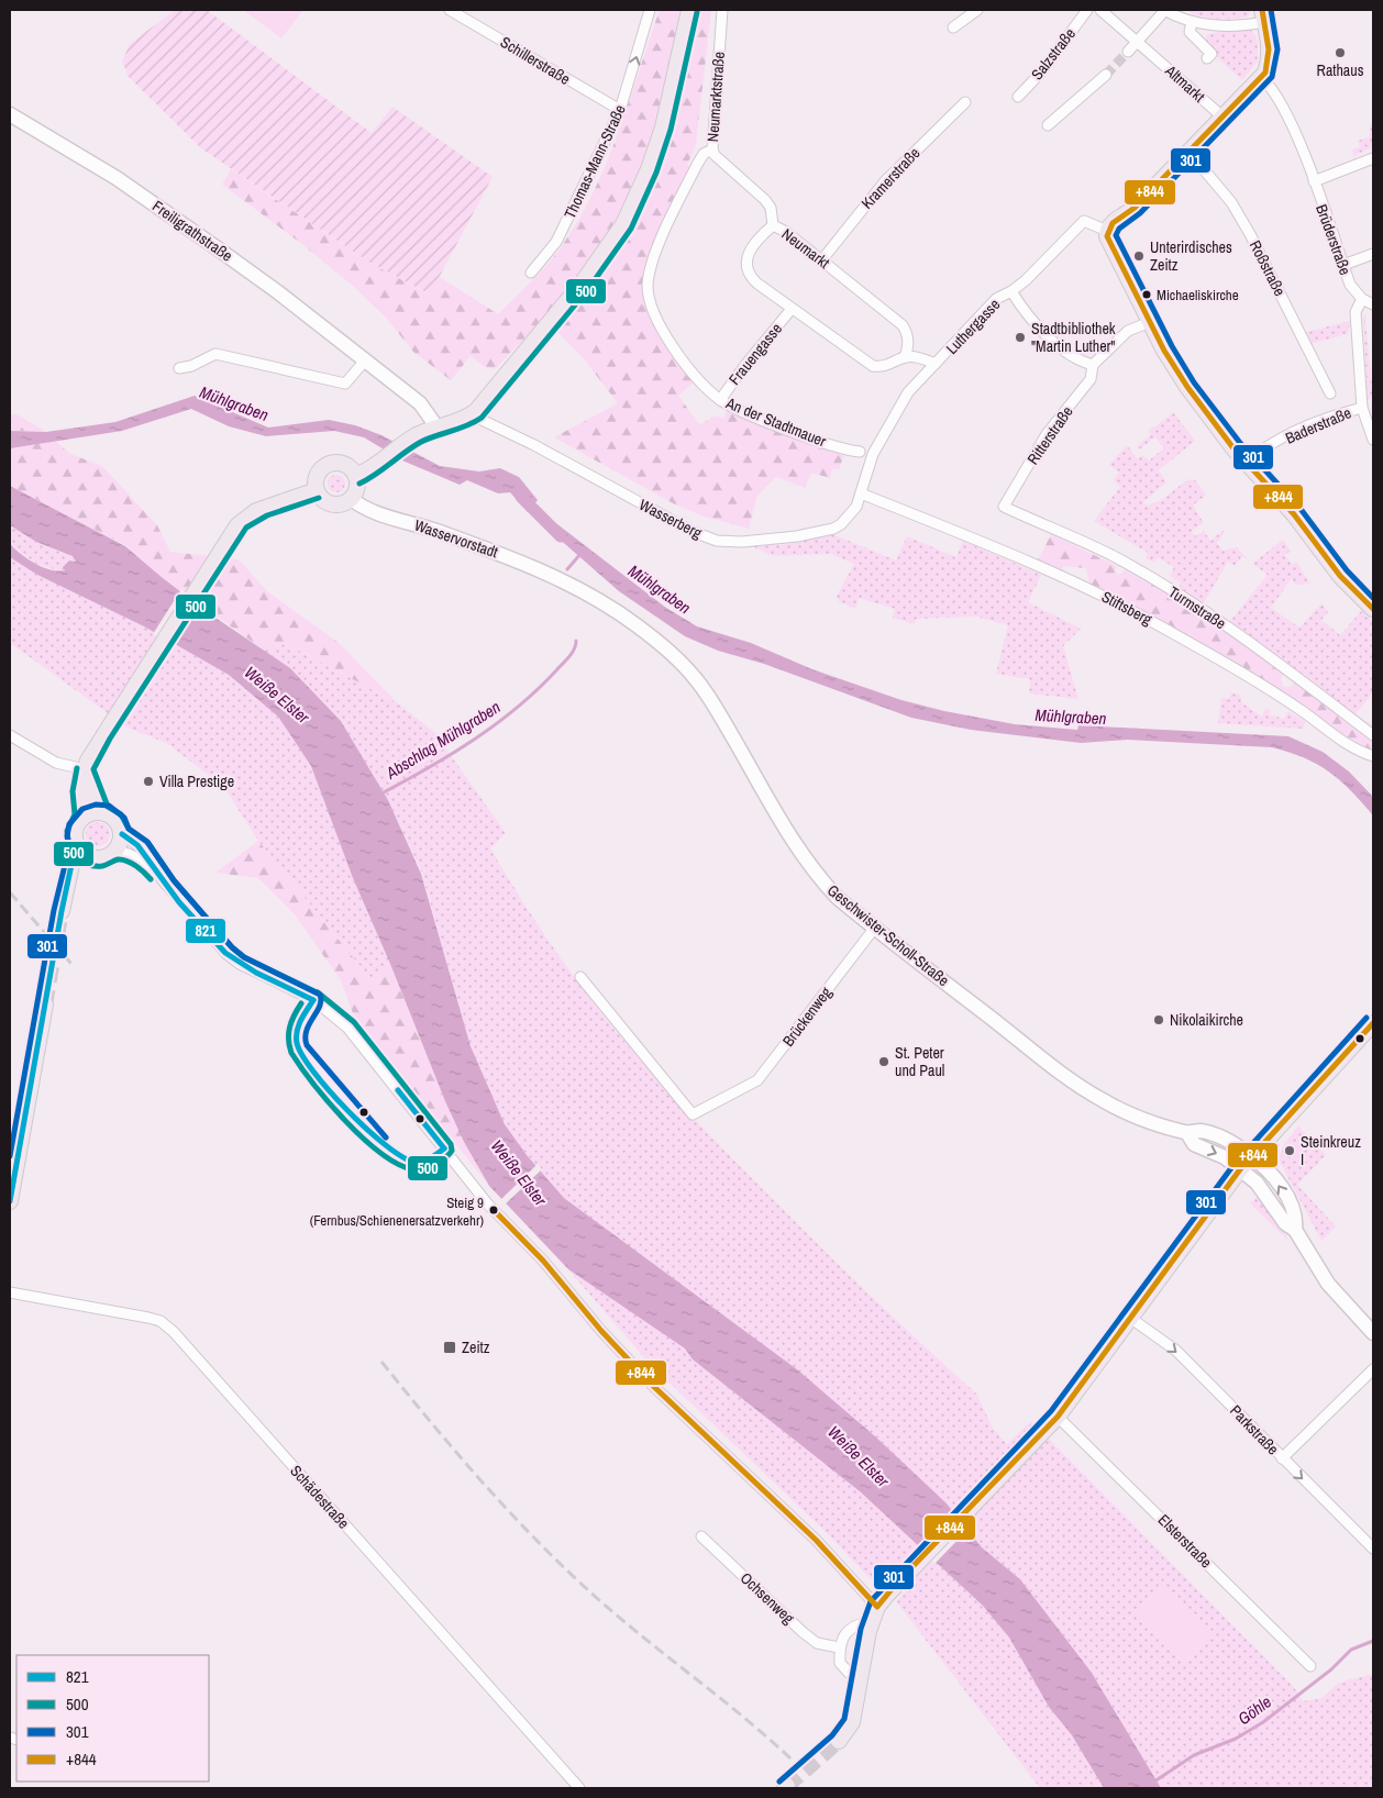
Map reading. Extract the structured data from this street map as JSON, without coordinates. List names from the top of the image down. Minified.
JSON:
{"streets":{"street":["Salzstraße","Schillerstraße","Altmarkt","Neumarktstraße","Thomas-Mann-Straße","Kramerstraße","Freiligrathstraße","Brüderstraße","Neumarkt","Roßstraße","Luthergasse","Frauengasse","An der Stadtmauer","Baderstraße","Ritterstraße","Wasserberg","Wasservorstadt","Stiftsberg","Turmstraße","Geschwister-Scholl-Straße","Brückenweg","Parkstraße","Schädestraße","Elsterstraße","Ochsenweg"]},"crossings":[["Schillerstraße","Thomas-Mann-Straße"],["Neumarktstraße","Neumarkt"],["Neumarktstraße","An der Stadtmauer"],["Kramerstraße","Neumarkt"],["Neumarkt","Frauengasse"],["Luthergasse","Wasserberg"],["Frauengasse","An der Stadtmauer"],["Ritterstraße","Turmstraße"],["Wasserberg","Stiftsberg"],["Wasservorstadt","Geschwister-Scholl-Straße"],["Geschwister-Scholl-Straße","Brückenweg"]],"one_way":["Thomas-Mann-Straße","Parkstraße"],"water":["Mühlgraben","Weiße Elster","Abschlag Mühlgraben","Göhle"],"places":{"other":["Rathaus","Unterirdisches Zeitz","Michaeliskirche","Stadtbibliothek \"Martin Luther\"","Villa Prestige","Nikolaikirche","St. Peter und Paul","Steinkreuz I","Steig 9 (Fernbus/Schienenersatzverkehr)"],"transit":["Zeitz"]},"lines":["transit line 301","transit line +844","transit line 500","transit line 821"],"legend":["821","500","301","+844"]}
